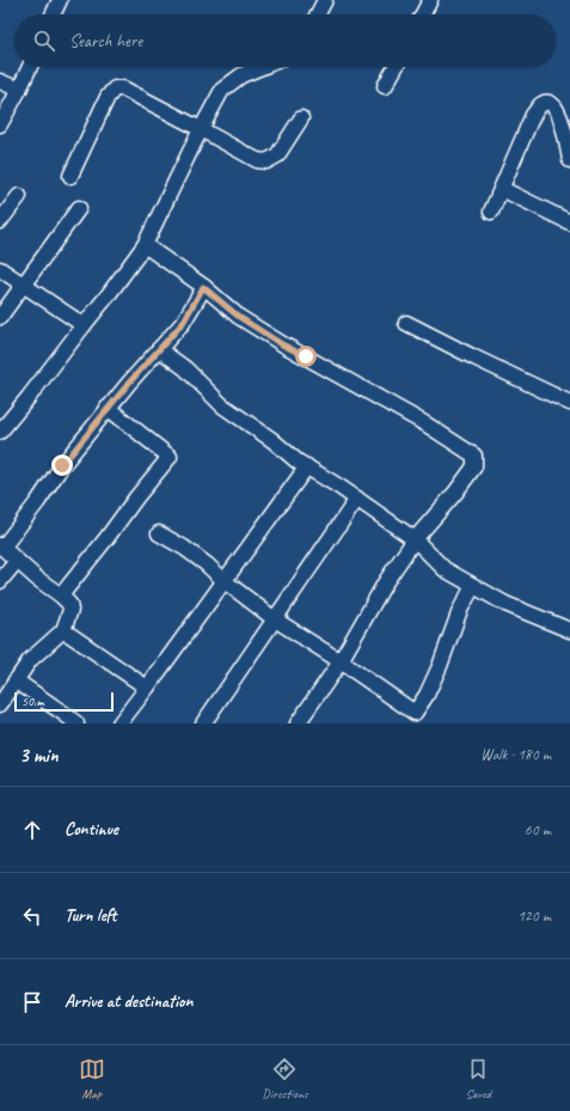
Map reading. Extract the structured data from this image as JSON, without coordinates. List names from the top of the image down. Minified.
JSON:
{"scale_bar":"50 m","page":{"search":"Search here","scale":"50 m","heading":["3 min","Walk · 180 m"],"list":[["Continue","60 m"],["Turn left","120 m"],"Arrive at destination"],"nav":["Map","Directions","Saved"]}}
